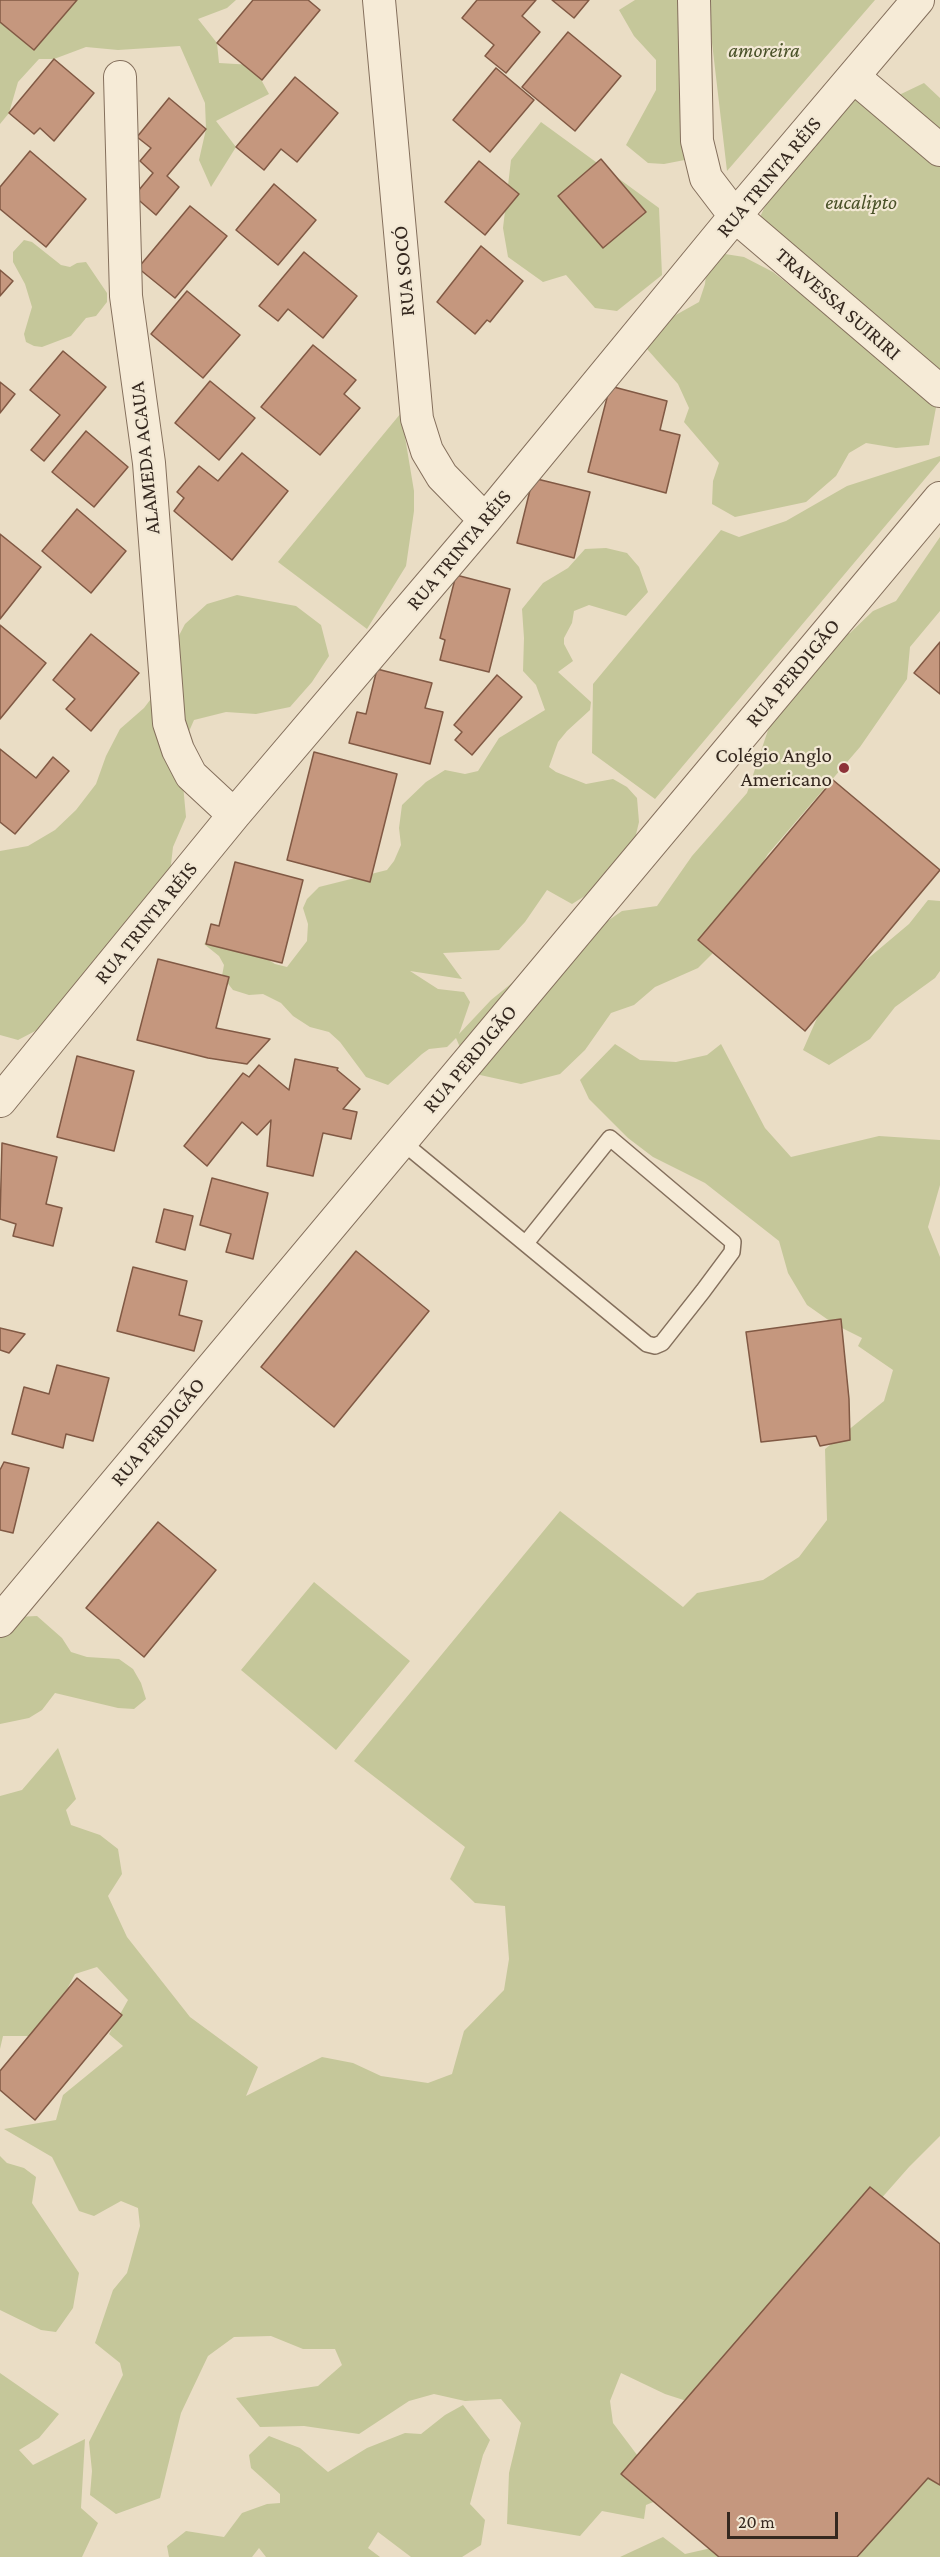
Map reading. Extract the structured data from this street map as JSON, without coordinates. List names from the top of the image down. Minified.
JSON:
{"streets":{"street":["RUA TRINTA RÉIS","RUA SOCÓ","TRAVESSA SUIRIRI","ALAMEDA ACAUA","RUA PERDIGÃO"]},"crossings":[["RUA TRINTA RÉIS","RUA SOCÓ"],["RUA TRINTA RÉIS","TRAVESSA SUIRIRI"],["RUA TRINTA RÉIS","ALAMEDA ACAUA"]],"parks":["amoreira","eucalipto"],"places":["Colégio Anglo Americano"],"scale_bar":"20 m"}
